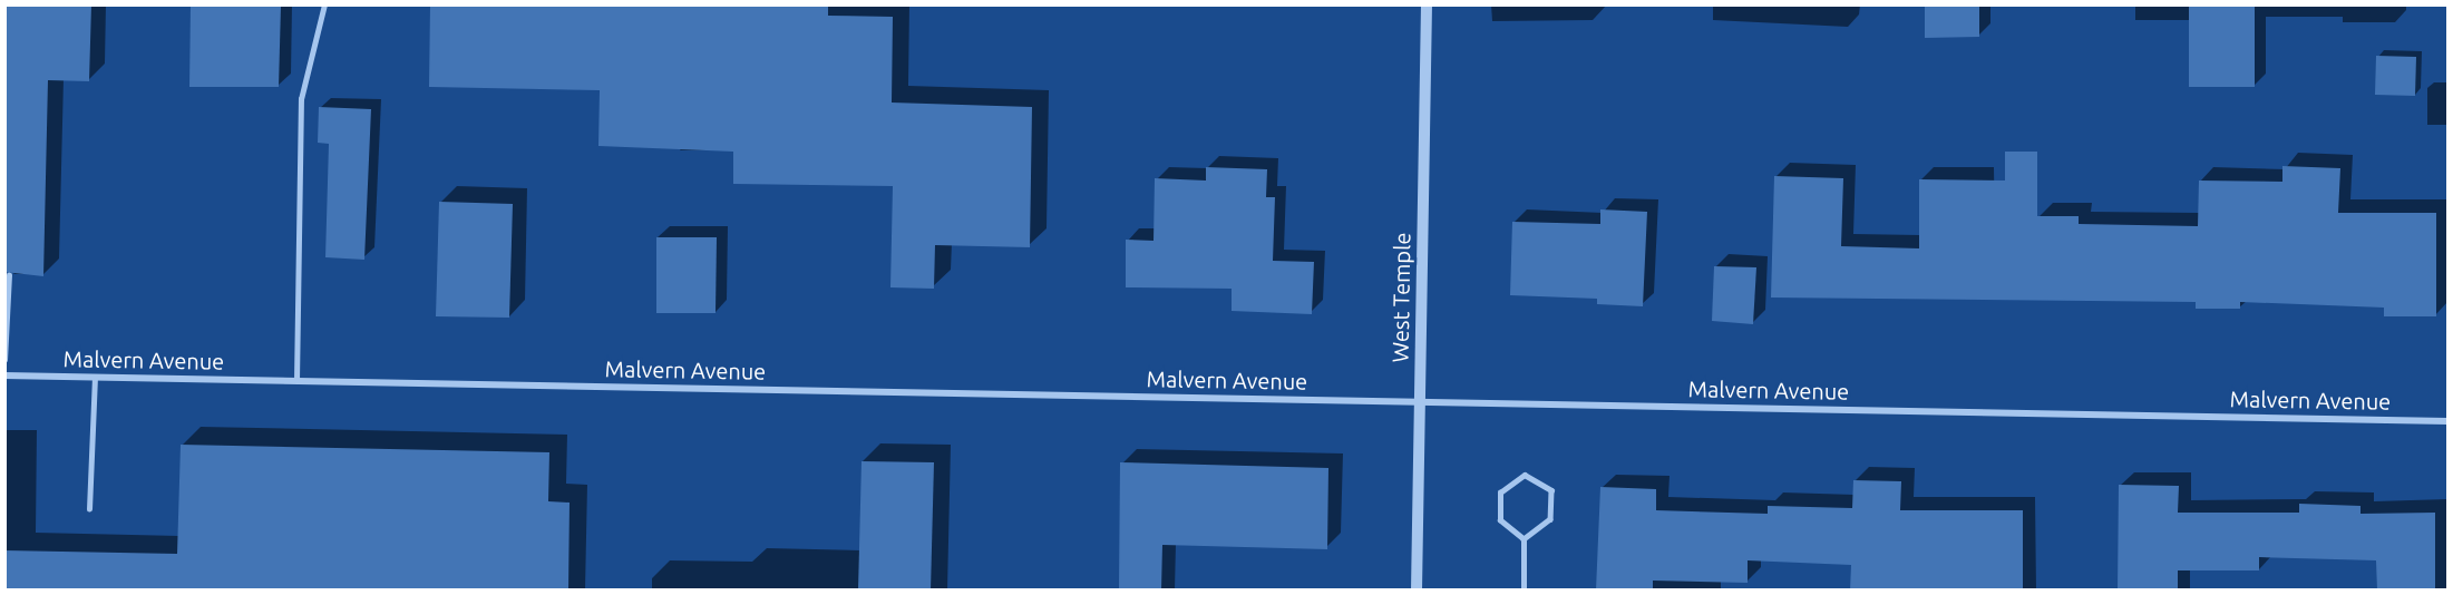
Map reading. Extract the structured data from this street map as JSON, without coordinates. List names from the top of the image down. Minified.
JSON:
{"streets":{"street":["West Temple","Malvern Avenue"]},"crossings":[["West Temple","Malvern Avenue"]]}
